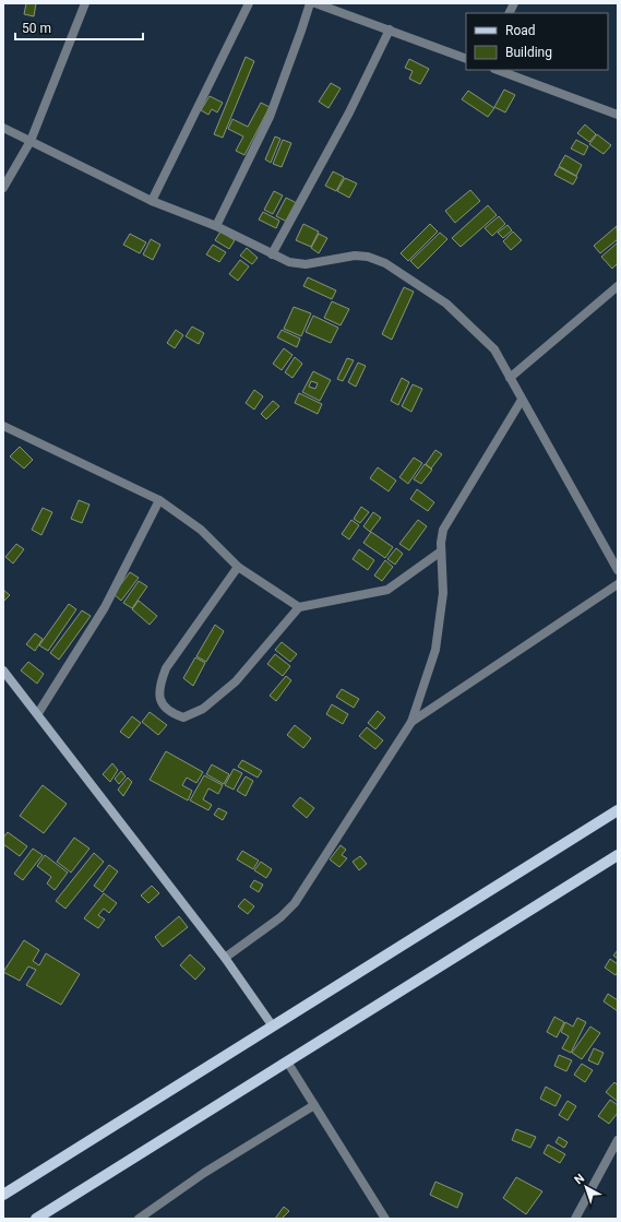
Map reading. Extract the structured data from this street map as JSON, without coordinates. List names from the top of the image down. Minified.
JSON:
{"legend":["Road","Building"],"scale_bar":"50 m","north":"top left"}
